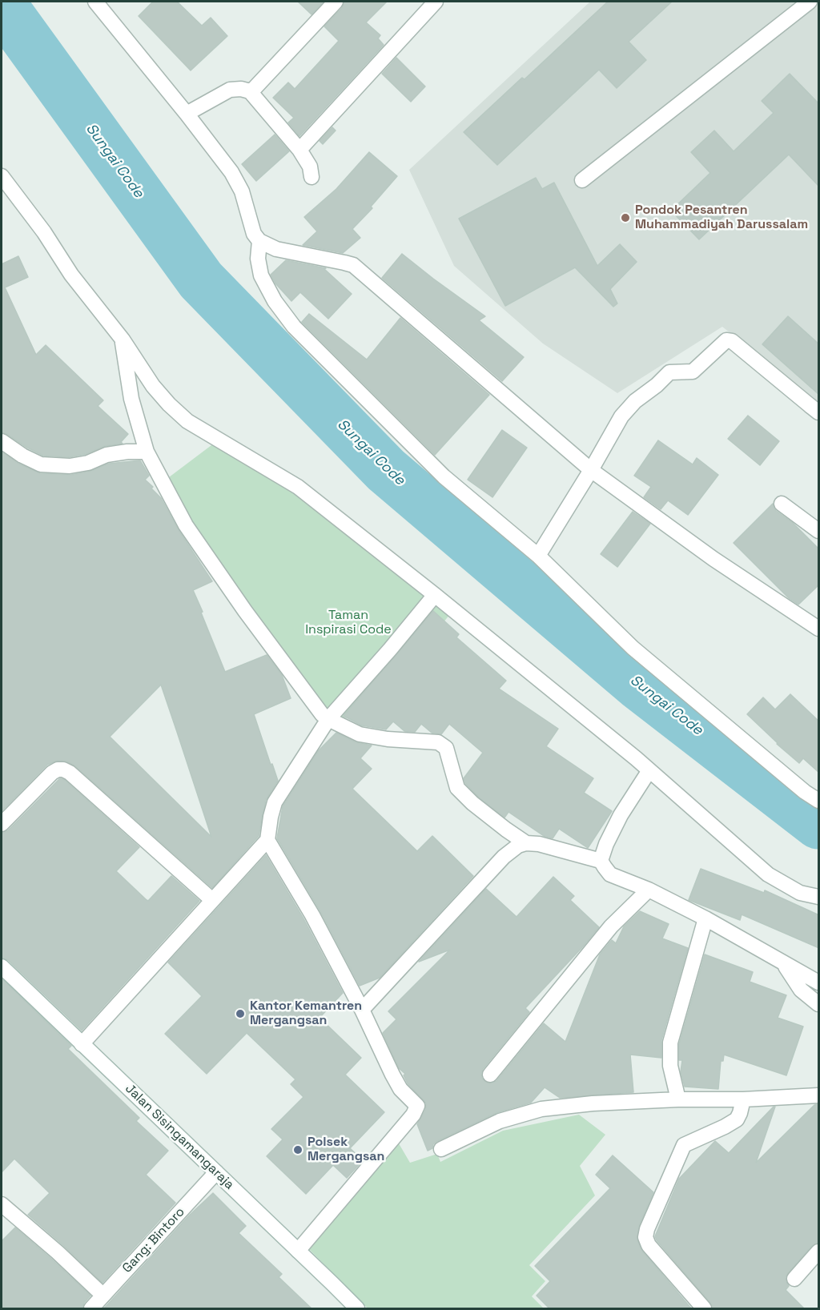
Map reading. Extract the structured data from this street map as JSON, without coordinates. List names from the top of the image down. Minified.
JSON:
{"streets":{"street":["Jalan Sisingamangaraja","Gang: Bintoro"]},"crossings":[["Jalan Sisingamangaraja","Gang: Bintoro"]],"water":["Sungai Code"],"parks":["Taman Inspirasi Code"],"places":["Pondok Pesantren Muhammadiyah Darussalam","Kantor Kemantren Mergangsan","Polsek Mergangsan"]}
